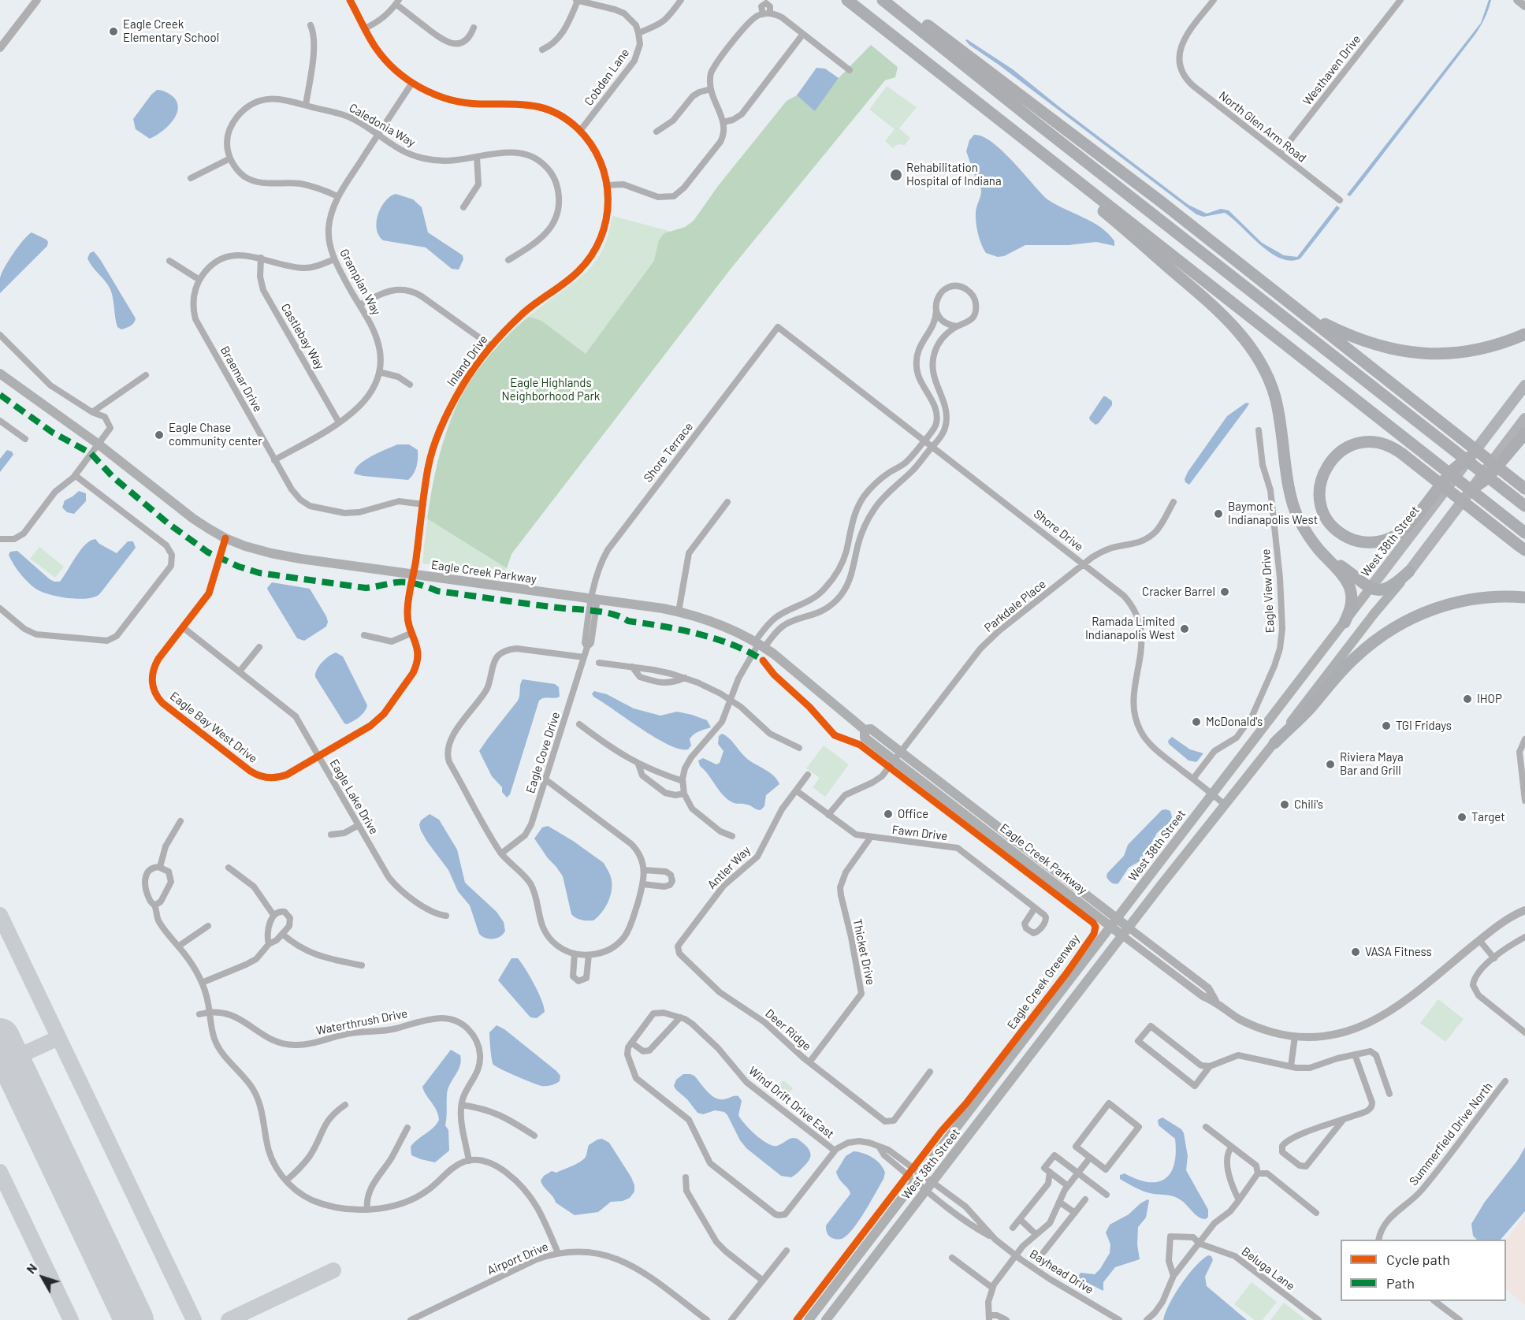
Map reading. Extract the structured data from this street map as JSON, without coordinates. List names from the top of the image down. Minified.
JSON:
{"streets":{"main road":["West 38th Street","Eagle Creek Parkway"],"street":["Westhaven Drive","Cobden Lane","Caledonia Way","North Glen Arm Road","Grampian Way","Castlebay Way","Inland Drive","Braemar Drive","Shore Terrace","Shore Drive","Eagle View Drive","Parkdale Place","Eagle Bay West Drive","Eagle Cove Drive","Eagle Lake Drive","Fawn Drive","Antler Way","Thicket Drive","Waterthrush Drive","Deer Ridge","Wind Drift Drive East","Summerfield Drive North","Airport Drive","Beluga Lane","Bayhead Drive"],"cycle path":["Eagle Creek Greenway"]},"crossings":[["Westhaven Drive","North Glen Arm Road"],["Cobden Lane","Inland Drive"],["Caledonia Way","Grampian Way"],["Grampian Way","Castlebay Way"],["Grampian Way","Inland Drive"],["Grampian Way","Braemar Drive"],["Castlebay Way","Braemar Drive"],["Inland Drive","Braemar Drive"],["Inland Drive","Eagle Creek Parkway"],["Inland Drive","Eagle Bay West Drive"],["Shore Terrace","Shore Drive"],["Shore Terrace","Eagle Creek Parkway"],["Shore Terrace","Eagle Cove Drive"],["Shore Drive","West 38th Street"],["Shore Drive","Eagle View Drive"],["Shore Drive","Parkdale Place"],["West 38th Street","Eagle Creek Parkway"],["West 38th Street","Bayhead Drive"],["Eagle Creek Parkway","Parkdale Place"],["Eagle Creek Parkway","Eagle Cove Drive"],["Parkdale Place","Fawn Drive"],["Eagle Bay West Drive","Eagle Lake Drive"],["Fawn Drive","Antler Way"],["Fawn Drive","Thicket Drive"],["Antler Way","Deer Ridge"],["Thicket Drive","Deer Ridge"],["Wind Drift Drive East","Bayhead Drive"]],"parks":["Eagle Highlands Neighborhood Park"],"places":["Eagle Creek Elementary School","Rehabilitation Hospital of Indiana","Eagle Chase community center","Baymont Indianapolis West","Cracker Barrel","Ramada Limited Indianapolis West","IHOP","McDonald's","TGI Fridays","Riviera Maya Bar and Grill","Chili's","Office","Target","VASA Fitness"],"legend":["Cycle path","Path"],"north":"top left"}
